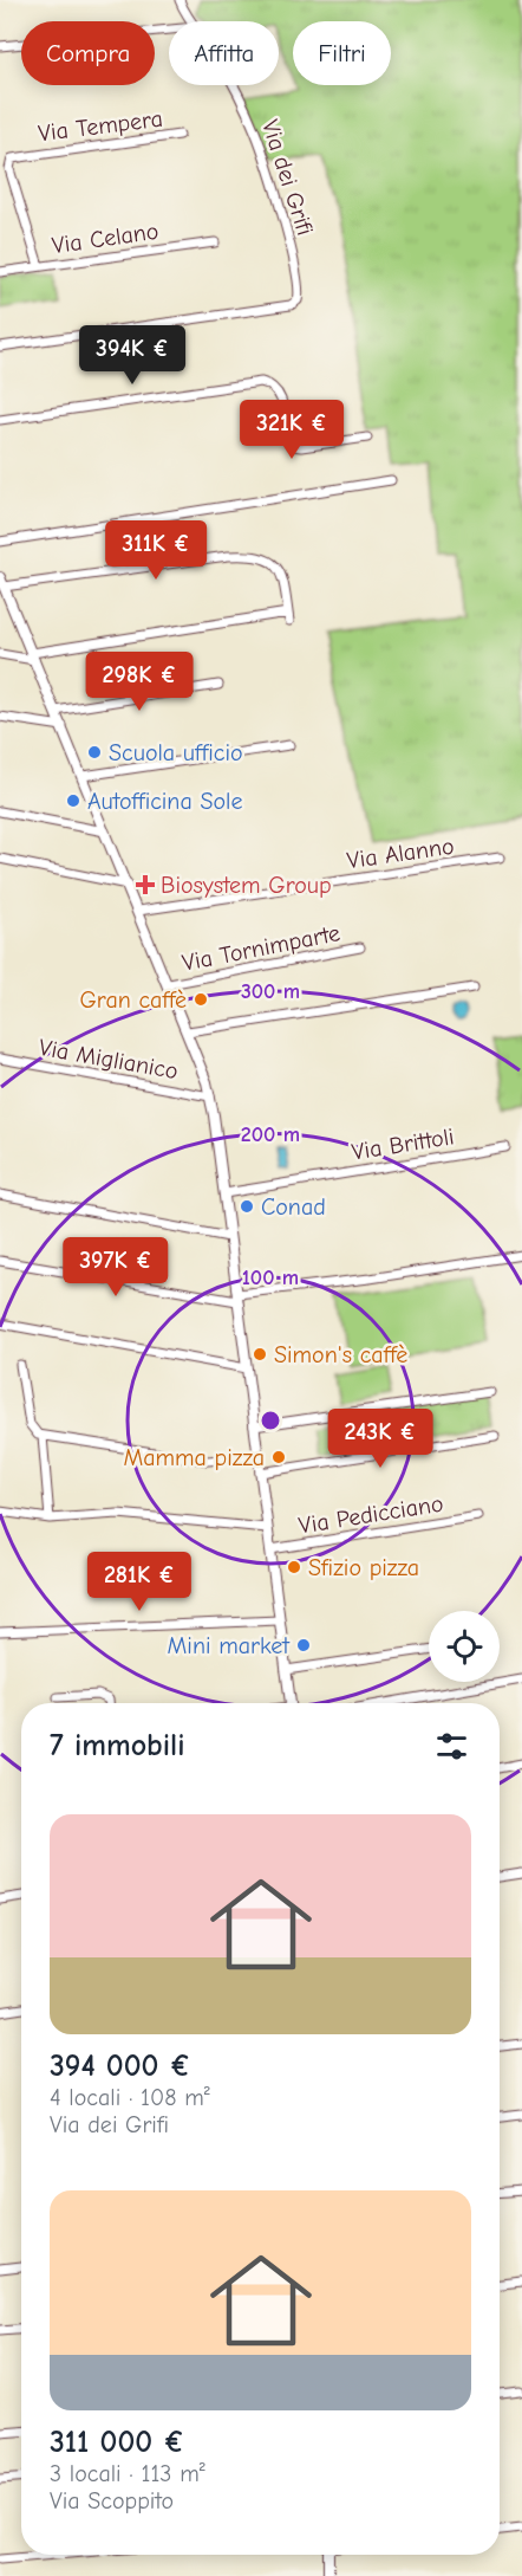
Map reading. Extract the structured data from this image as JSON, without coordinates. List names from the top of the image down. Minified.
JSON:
{"streets":{"street":["Via Tempera","Via dei Grifi","Via Celano","Via Alanno","Via Tornimparte","Via Miglianico","Via Brittoli","Via Pedicciano"]},"crossings":[["Via Tempera","Via Celano"]],"places":{"other":["Scuola ufficio","Autofficina Sole","Gran caffè","Conad","Simon's caffè","Mamma pizza","Sfizio pizza","Mini market"],"health":["Biosystem Group"]},"page":{"chip":["Compra","Affitta","Filtri"],"price":["394K €","321K €","311K €","298K €","397K €","243K €","281K €"],"heading":"7 immobili","list":[{"name":"394 000 €","note":"4 locali · 108 m² · Via dei Grifi"},{"name":"311 000 €","note":"3 locali · 113 m² · Via Scoppito"}]},"rings":["300 m","200 m","100 m"]}
